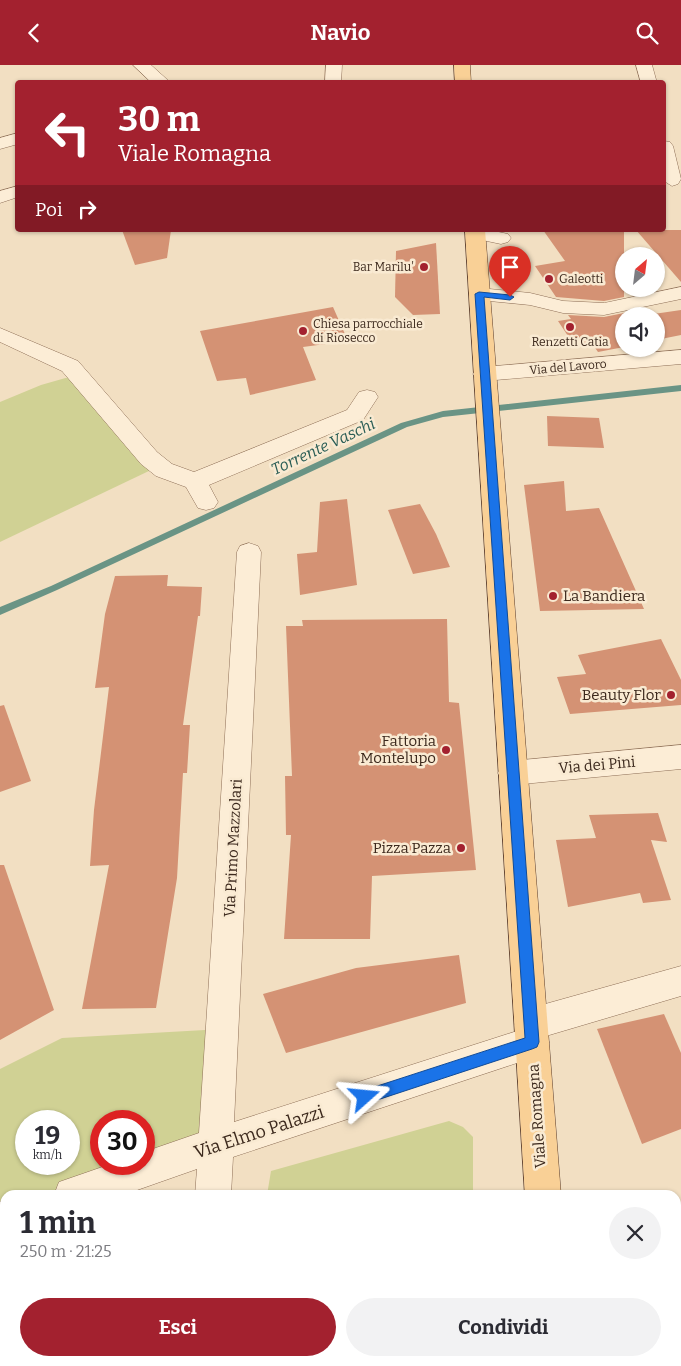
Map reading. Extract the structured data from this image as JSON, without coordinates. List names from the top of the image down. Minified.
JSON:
{"streets":{"main road":["Viale Romagna"],"street":["Via del Lavoro","Via dei Pini","Via Primo Mazzolari","Via Elmo Palazzi"]},"crossings":[["Via del Lavoro","Viale Romagna"],["Via dei Pini","Viale Romagna"],["Via Primo Mazzolari","Via Elmo Palazzi"],["Viale Romagna","Via Elmo Palazzi"]],"water":["Torrente Vaschi"],"places":["Bar Marilu'","Galeotti","Renzetti Catia","Chiesa parrocchiale di Riosecco","La Bandiera","Beauty Flor","Fattoria Montelupo","Pizza Pazza"],"north":"top right","page":{"header":"Navio","turn":["30 m","Viale Romagna"],"then":"Poi","speed":"19 km/h","limit":"30","heading":["1 min","250 m · 21:25"],"buttons":["Esci","Condividi"]}}
